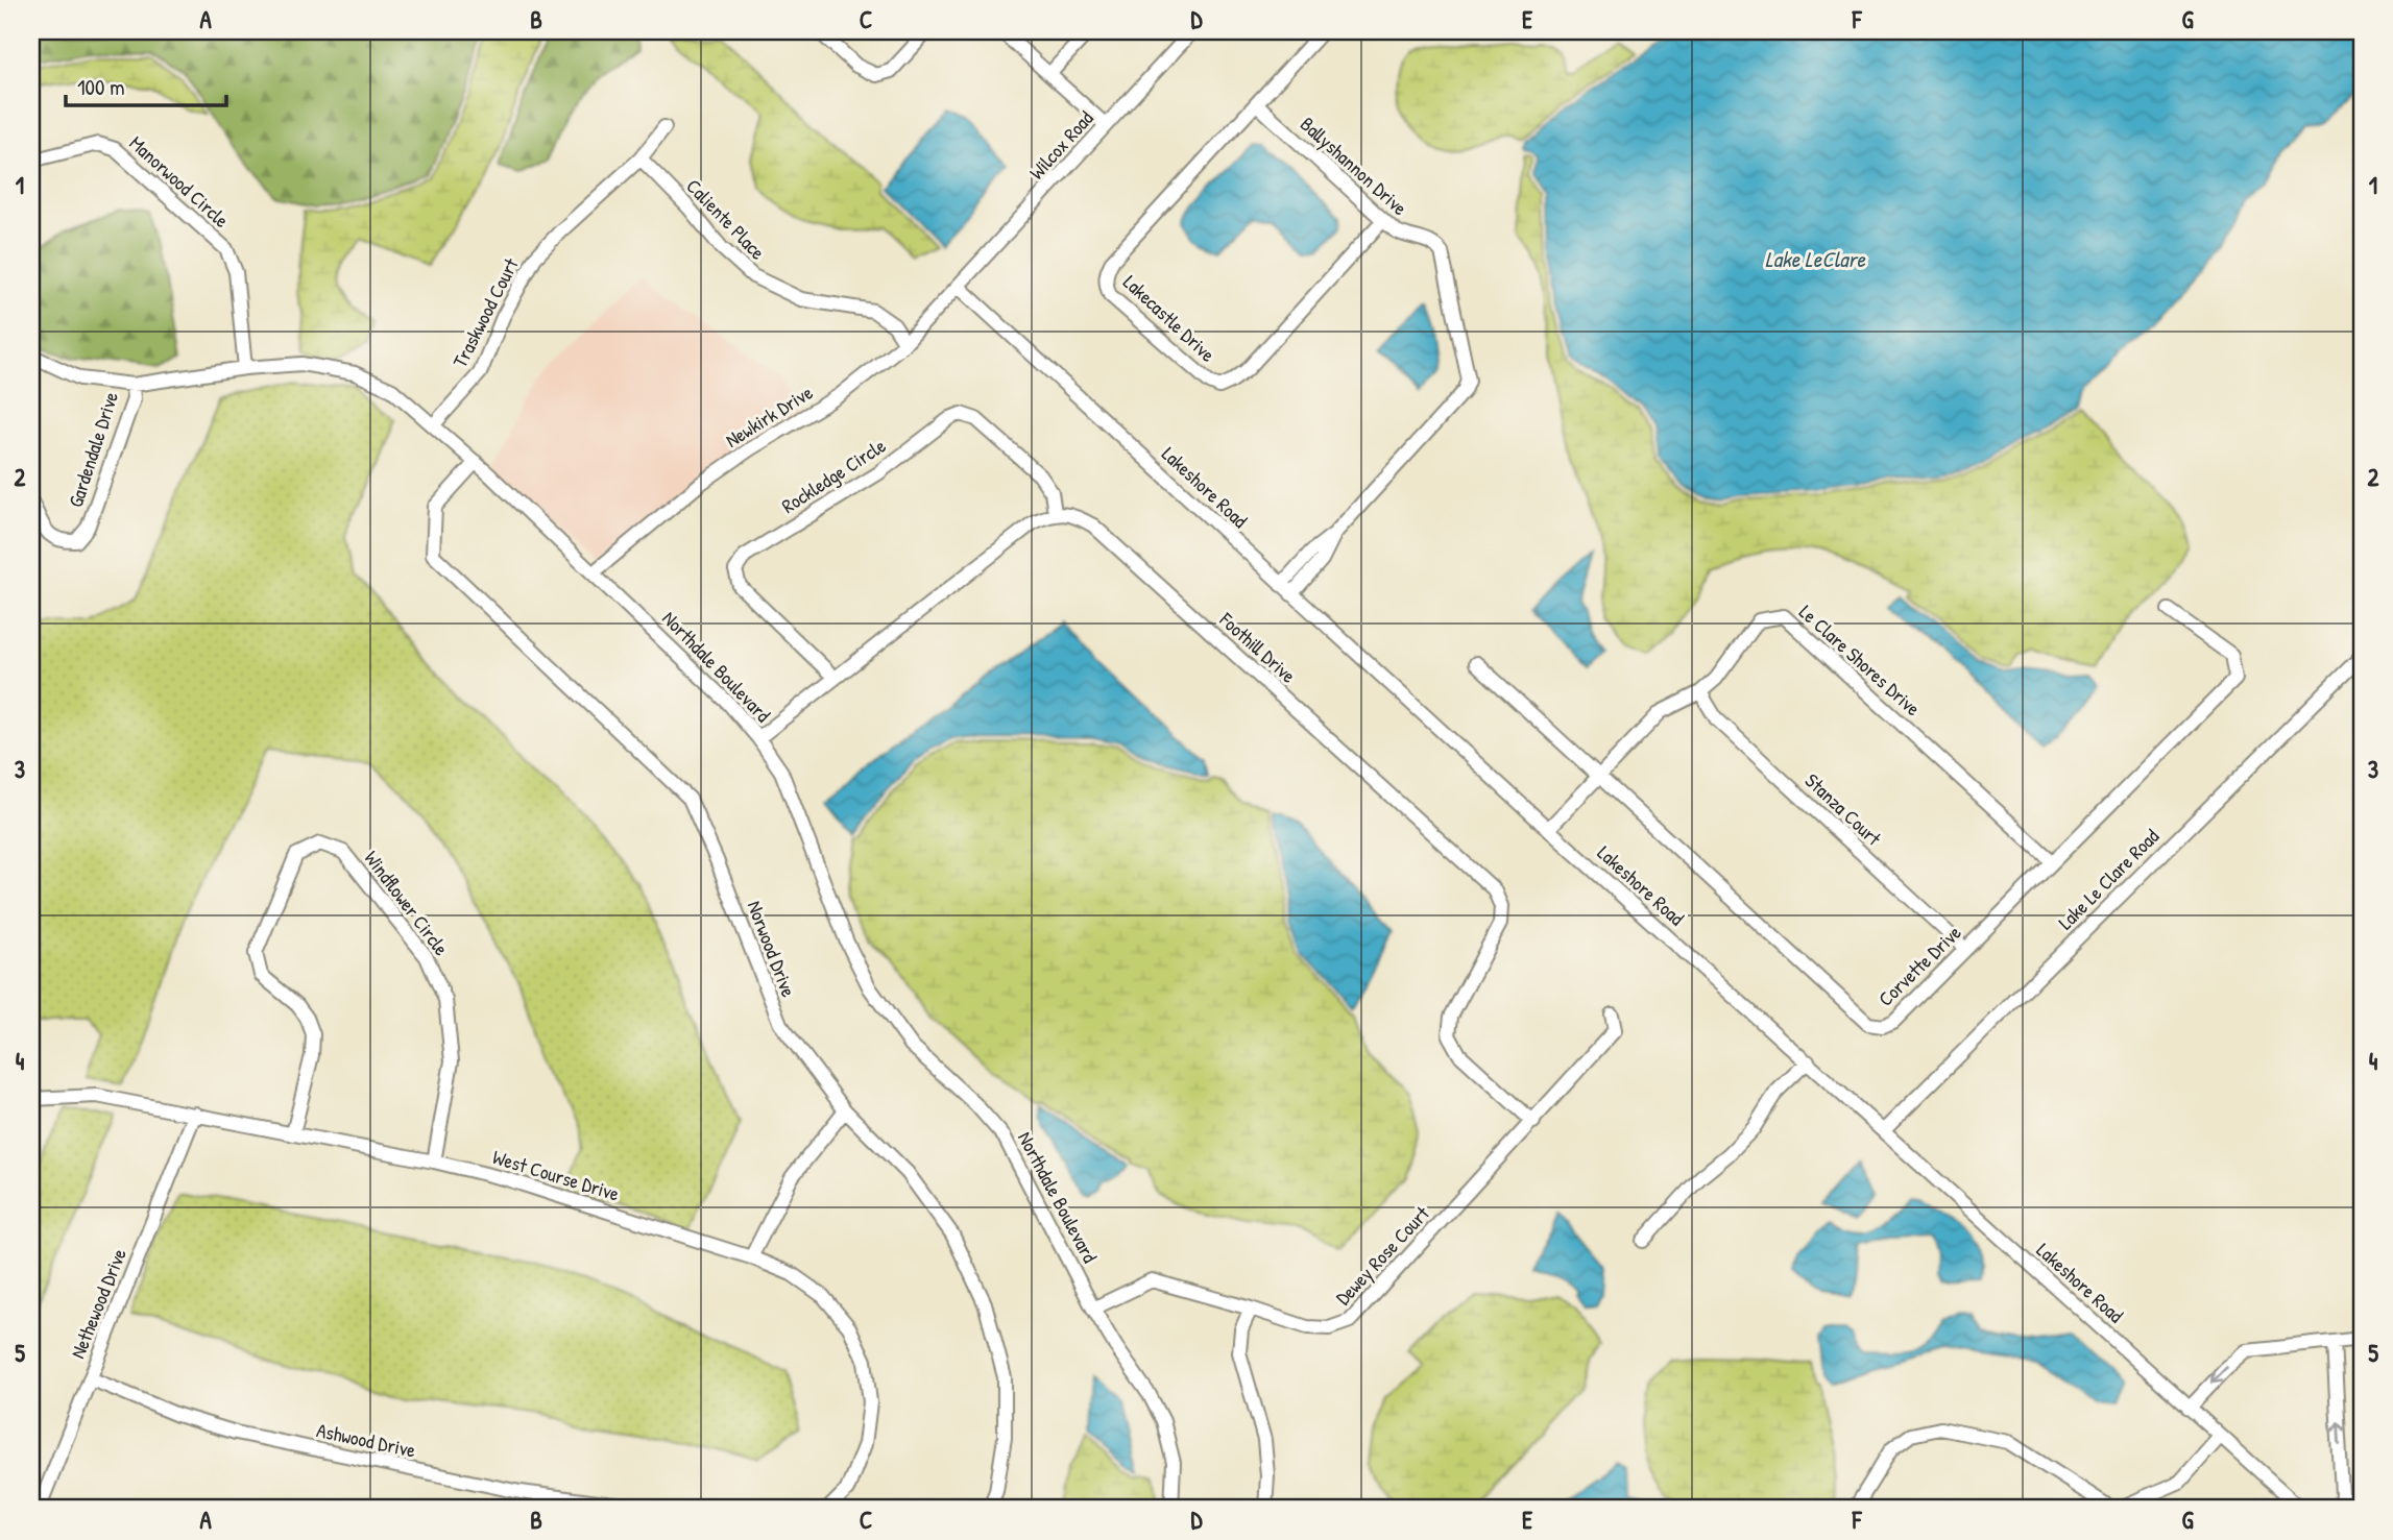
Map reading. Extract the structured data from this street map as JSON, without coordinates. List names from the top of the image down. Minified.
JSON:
{"streets":{"street":["Wilcox Road","Ballyshannon Drive","Manorwood Circle","Caliente Place","Traskwood Court","Lakecastle Drive","Newkirk Drive","Gardendale Drive","Rockledge Circle","Lakeshore Road","Foothill Drive","Le Clare Shores Drive","Northdale Boulevard","Stanza Court","Lake Le Clare Road","Windflower Circle","Norwood Drive","Corvette Drive","West Course Drive","Dewey Rose Court","Nethewood Drive","Ashwood Drive"]},"crossings":[["Wilcox Road","Newkirk Drive"],["Wilcox Road","Lakeshore Road"],["Ballyshannon Drive","Lakecastle Drive"],["Ballyshannon Drive","Lakeshore Road"],["Manorwood Circle","Northdale Boulevard"],["Caliente Place","Traskwood Court"],["Caliente Place","Newkirk Drive"],["Traskwood Court","Northdale Boulevard"],["Newkirk Drive","Lakeshore Road"],["Newkirk Drive","Northdale Boulevard"],["Gardendale Drive","Northdale Boulevard"],["Rockledge Circle","Foothill Drive"],["Lakeshore Road","Le Clare Shores Drive"],["Lakeshore Road","Lake Le Clare Road"],["Foothill Drive","Dewey Rose Court"],["Le Clare Shores Drive","Stanza Court"],["Le Clare Shores Drive","Corvette Drive"],["Northdale Boulevard","Norwood Drive"],["Northdale Boulevard","Dewey Rose Court"],["Stanza Court","Corvette Drive"],["Windflower Circle","West Course Drive"],["West Course Drive","Nethewood Drive"],["Nethewood Drive","Ashwood Drive"]],"water":["Lake LeClare"],"scale_bar":"100 m","grid":{"columns":["A","B","C","D","E","F","G"],"rows":["1","2","3","4","5"]}}
